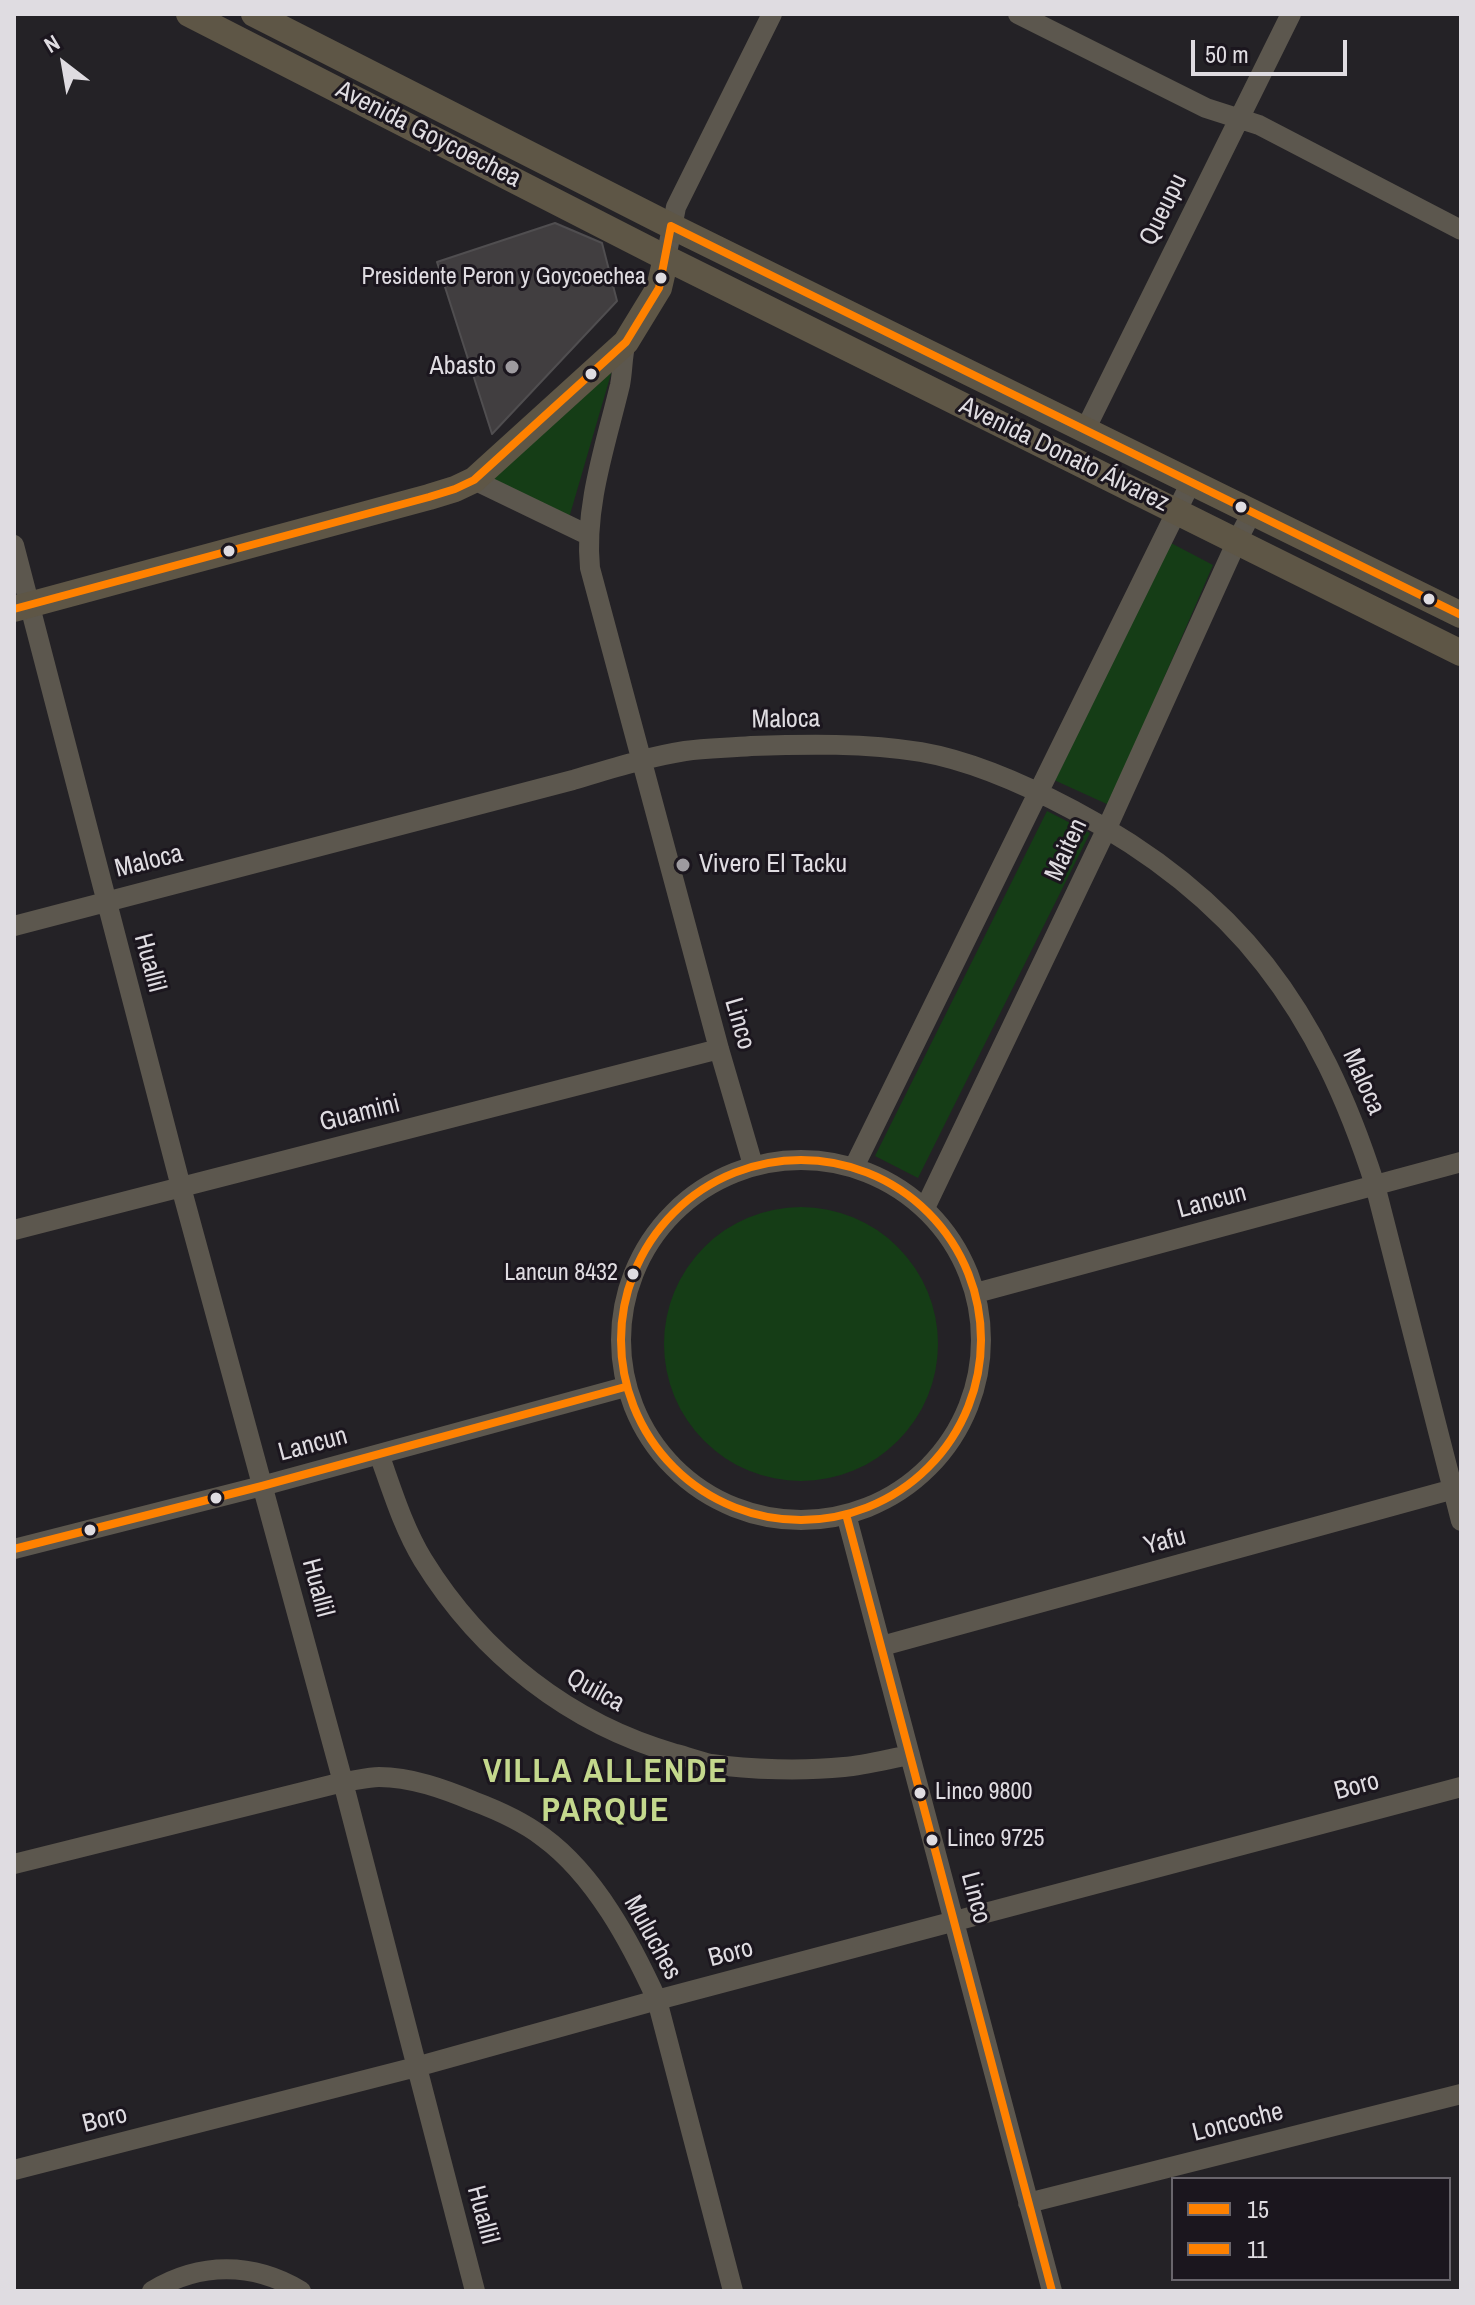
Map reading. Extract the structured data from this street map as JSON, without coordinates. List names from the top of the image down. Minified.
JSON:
{"streets":{"main road":["Avenida Goycoechea","Avenida Donato Álvarez"],"street":["Queupu","Maloca","Maiten","Huallil","Linco","Guamini","Lancun","Yafu","Quilca","Boro","Muluches","Loncoche"]},"crossings":[["Avenida Goycoechea","Avenida Donato Álvarez"],["Queupu","Avenida Donato Álvarez"],["Avenida Donato Álvarez","Maiten"],["Maloca","Maiten"],["Maloca","Huallil"],["Maloca","Linco"],["Maloca","Lancun"],["Maloca","Yafu"],["Huallil","Guamini"],["Huallil","Lancun"],["Huallil","Boro"],["Huallil","Muluches"],["Linco","Guamini"],["Linco","Yafu"],["Linco","Quilca"],["Linco","Boro"],["Linco","Loncoche"],["Lancun","Quilca"],["Boro","Muluches"]],"districts":["VILLA ALLENDE PARQUE"],"places":["Presidente Peron y Goycoechea","Abasto","Vivero El Tacku","Lancun 8432","Linco 9800","Linco 9725"],"lines":["transit line 11","transit line 15"],"legend":["15","11"],"scale_bar":"50 m","north":"top left"}
